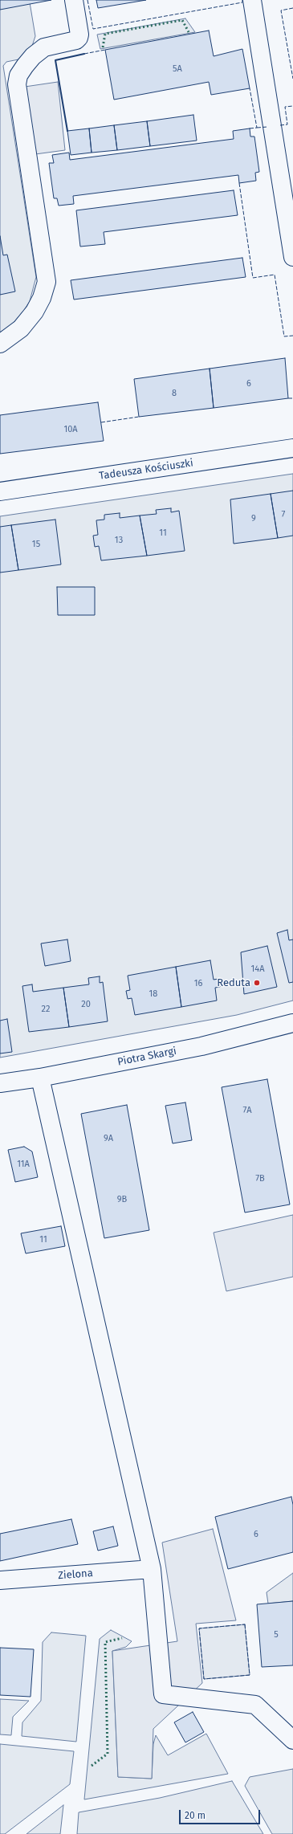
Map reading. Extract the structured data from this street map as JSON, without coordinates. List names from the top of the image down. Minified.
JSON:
{"streets":{"street":["Tadeusza Kościuszki","Piotra Skargi","Zielona"]},"places":["Reduta"],"house_numbers":["5A","6","8","10A","7","9","11","13","15","14A","16","18","20","22","7A","9A","11A","7B","9B","11","6","5"],"scale_bar":"20 m"}
